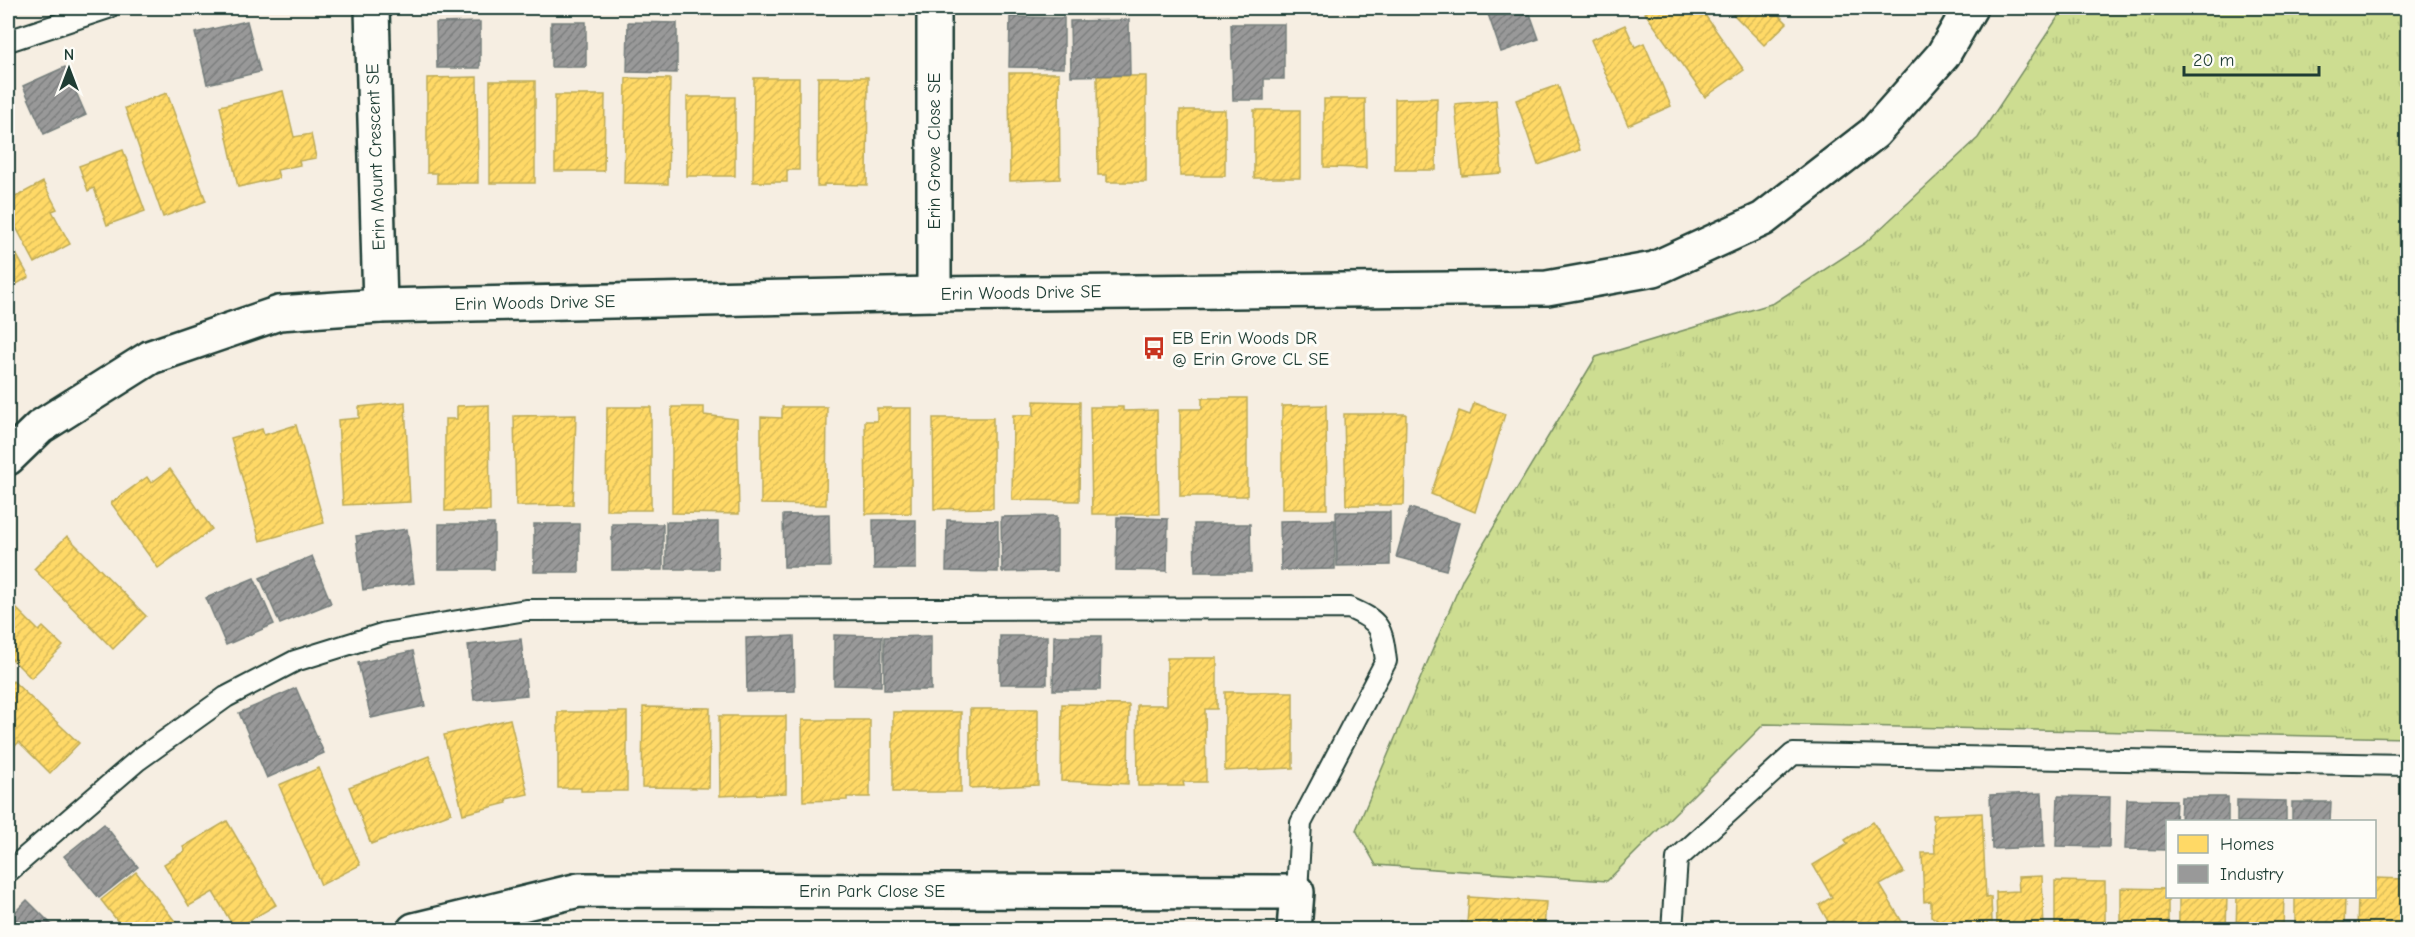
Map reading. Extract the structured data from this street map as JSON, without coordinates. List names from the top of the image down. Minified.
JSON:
{"streets":{"street":["Erin Grove Close SE","Erin Mount Crescent SE","Erin Woods Drive SE","Erin Park Close SE"]},"crossings":[["Erin Grove Close SE","Erin Woods Drive SE"],["Erin Mount Crescent SE","Erin Woods Drive SE"]],"places":{"bus stop":["EB Erin Woods DR @ Erin Grove CL SE"]},"legend":["Homes","Industry"],"scale_bar":"20 m","north":"top"}
